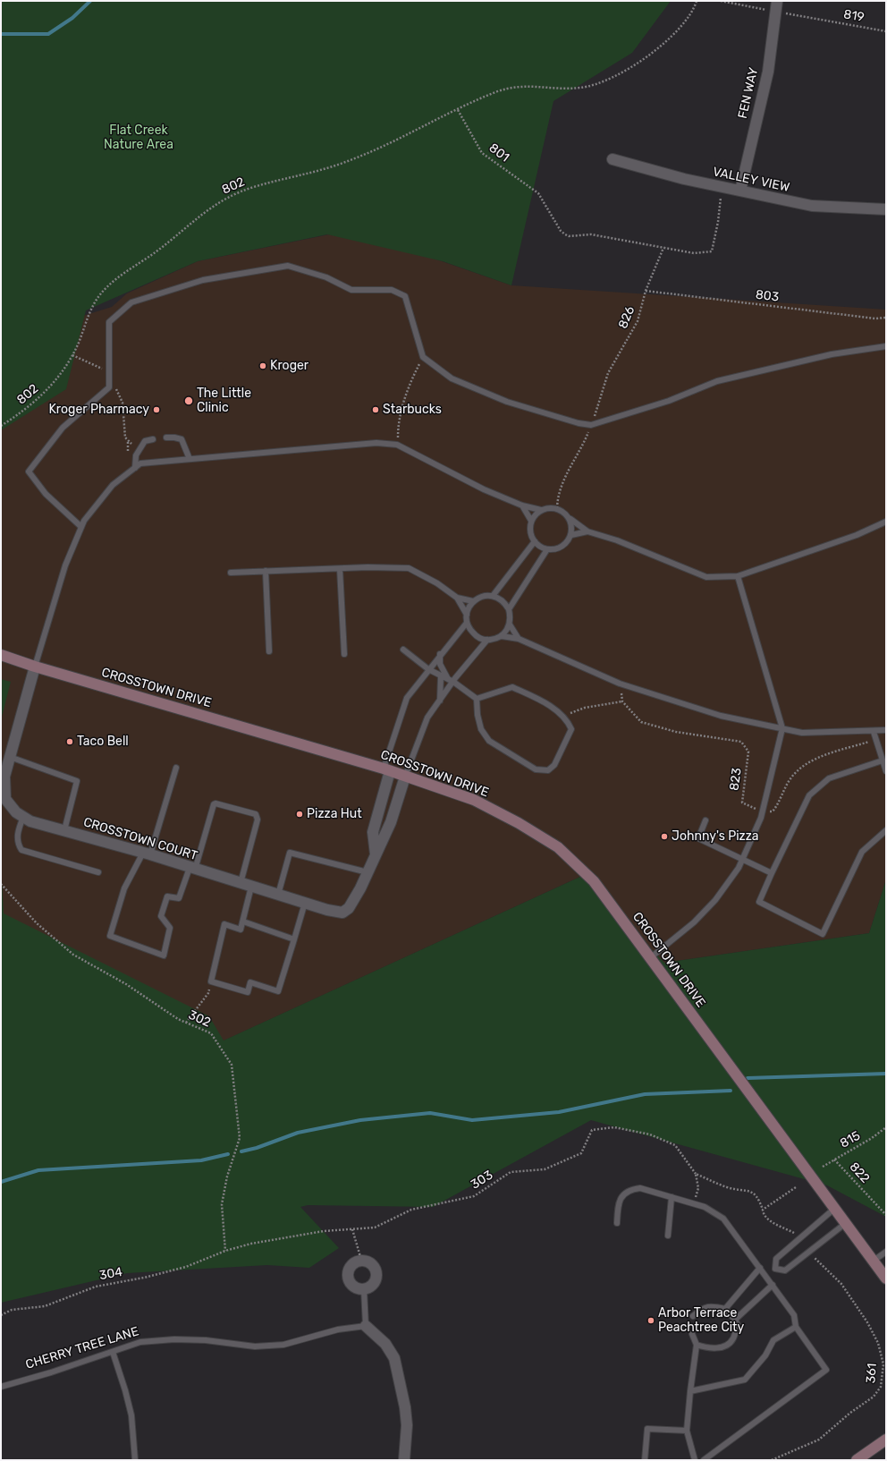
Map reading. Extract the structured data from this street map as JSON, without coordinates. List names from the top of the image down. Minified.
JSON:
{"streets":{"street":["FEN WAY","VALLEY VIEW","CROSSTOWN DRIVE","CROSSTOWN COURT"],"lane":["CHERRY TREE LANE"],"path":["819","801","802","803","826","823","302","815","822","303","304","361"]},"crossings":[["819","FEN WAY"],["FEN WAY","VALLEY VIEW"],["801","VALLEY VIEW"],["801","802"],["801","826"],["803","826"],["CROSSTOWN DRIVE","CROSSTOWN COURT"],["302","303"],["302","304"],["815","822"],["303","304"]],"parks":["Flat Creek Nature Area"],"places":["Kroger","The Little Clinic","Kroger Pharmacy","Starbucks","Taco Bell","Pizza Hut","Johnny's Pizza","Arbor Terrace Peachtree City"]}
